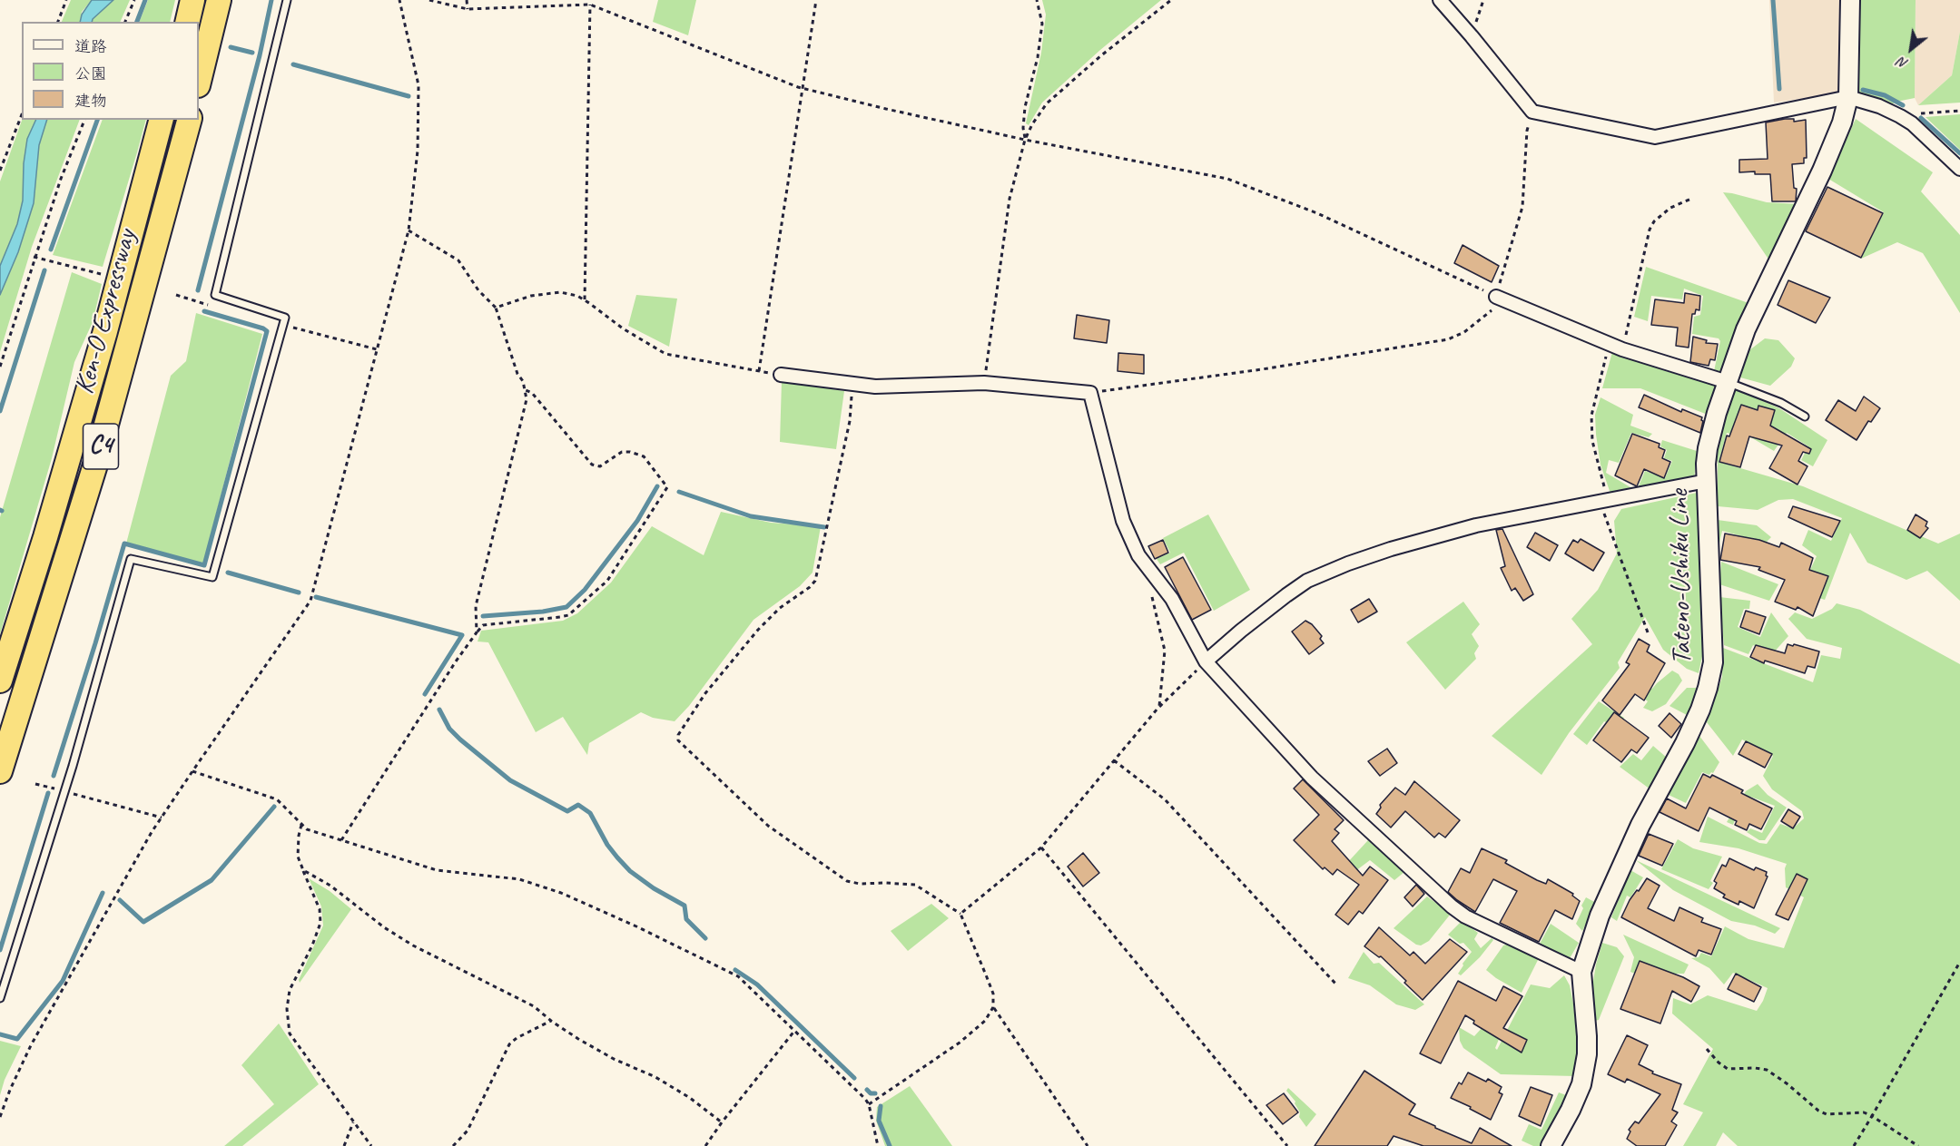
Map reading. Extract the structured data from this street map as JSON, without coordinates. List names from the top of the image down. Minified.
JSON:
{"streets":{"highway":["Ken-O Expressway","C4"],"main road":["Tateno-Ushiku Line"]},"legend":["道路","公園","建物"],"north":"bottom left"}
